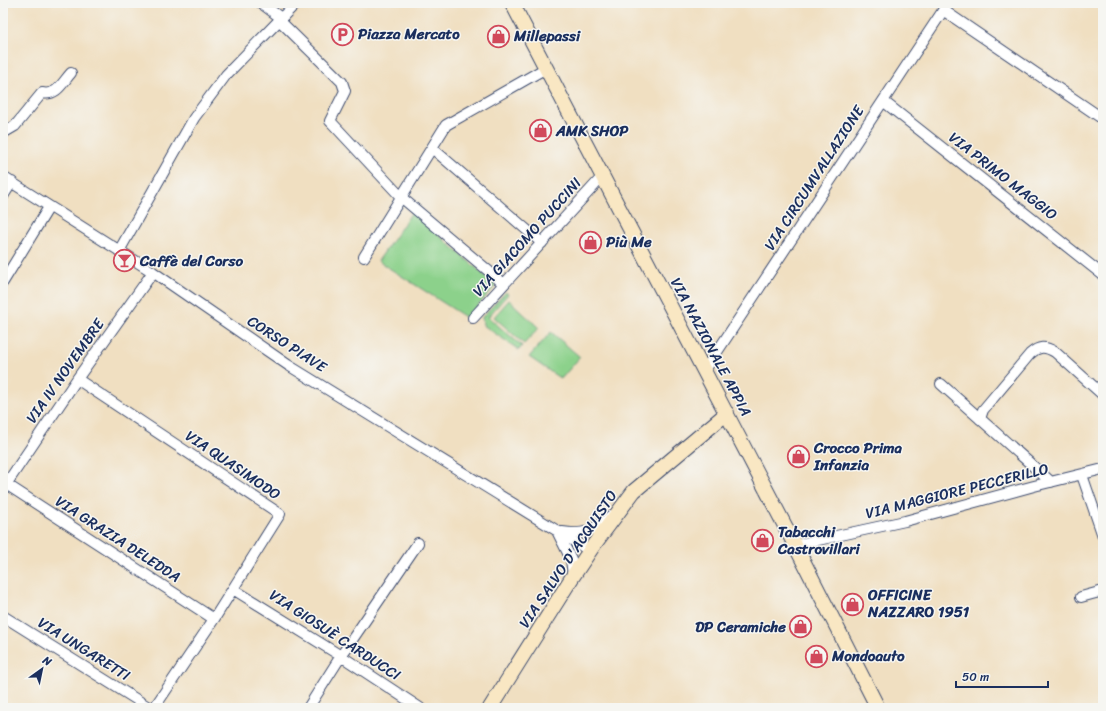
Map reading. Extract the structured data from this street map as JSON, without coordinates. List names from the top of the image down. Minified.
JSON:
{"streets":{"main road":["VIA NAZIONALE APPIA","VIA SALVO D'ACQUISTO"],"street":["VIA PRIMO MAGGIO","VIA CIRCUMVALLAZIONE","VIA GIACOMO PUCCINI","CORSO PIAVE","VIA IV NOVEMBRE","VIA QUASIMODO","VIA MAGGIORE PECCERILLO","VIA GRAZIA DELEDDA","VIA GIOSUÈ CARDUCCI","VIA UNGARETTI"]},"crossings":[["VIA PRIMO MAGGIO","VIA CIRCUMVALLAZIONE"],["VIA CIRCUMVALLAZIONE","VIA NAZIONALE APPIA"],["VIA GIACOMO PUCCINI","VIA NAZIONALE APPIA"],["CORSO PIAVE","VIA IV NOVEMBRE"],["CORSO PIAVE","VIA SALVO D'ACQUISTO"],["VIA NAZIONALE APPIA","VIA MAGGIORE PECCERILLO"],["VIA NAZIONALE APPIA","VIA SALVO D'ACQUISTO"],["VIA IV NOVEMBRE","VIA QUASIMODO"],["VIA IV NOVEMBRE","VIA GRAZIA DELEDDA"],["VIA QUASIMODO","VIA GRAZIA DELEDDA"],["VIA QUASIMODO","VIA GIOSUÈ CARDUCCI"]],"places":{"parking":["Piazza Mercato"],"shop":["Millepassi","AMK SHOP","Più Me","Crocco Prima Infanzia","Tabacchi Castrovillari","OFFICINE NAZZARO 1951","DP Ceramiche","Mondoauto"],"bar":["Caffè del Corso"]},"scale_bar":"50 m","north":"top right"}
